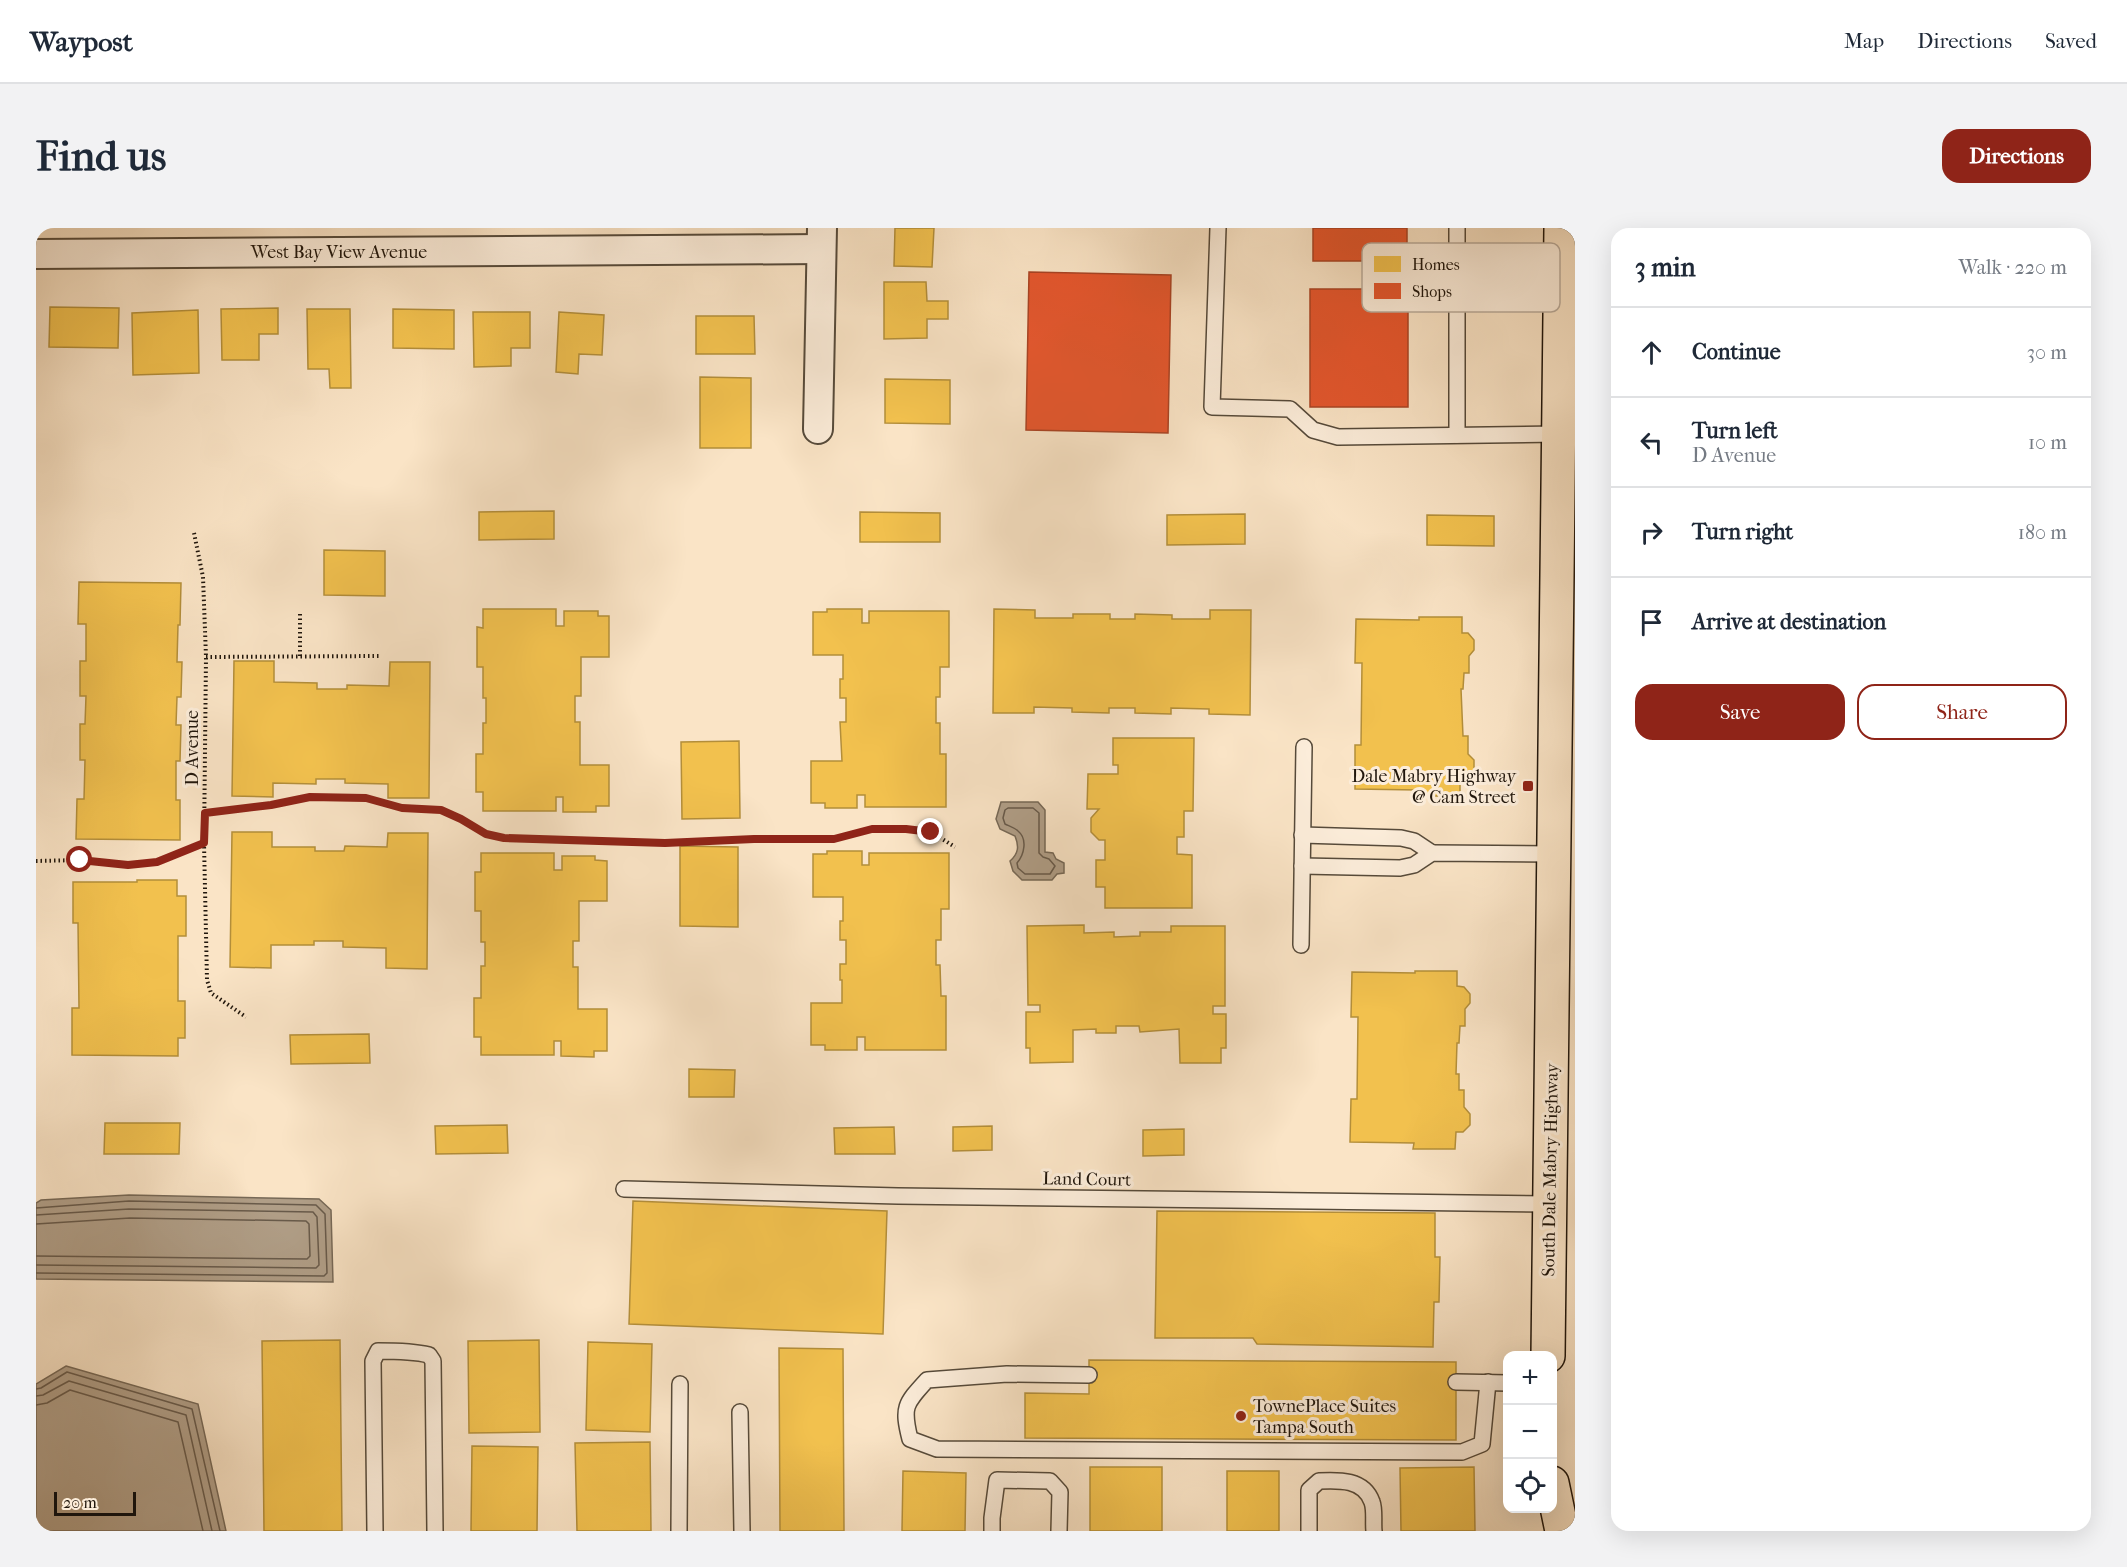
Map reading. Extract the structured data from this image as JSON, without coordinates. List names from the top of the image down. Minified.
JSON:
{"streets":{"main road":["South Dale Mabry Highway"],"street":["West Bay View Avenue"],"lane":["Land Court"],"path":["D Avenue"]},"crossings":[["South Dale Mabry Highway","Land Court"]],"places":{"transit":["Dale Mabry Highway @ Cam Street"],"other":["TownePlace Suites Tampa South"]},"legend":["Homes","Shops"],"scale_bar":"20 m","page":{"header":"Waypost","nav":["Map","Directions","Saved"],"buttons":["Directions",["Save","Share"]],"title":"Find us","heading":["3 min","Walk · 220 m"],"list":[["Continue","30 m"],["Turn left","D Avenue","10 m"],["Turn right","180 m"],"Arrive at destination"],"map_buttons":["+","−"],"scale":"20 m"}}
